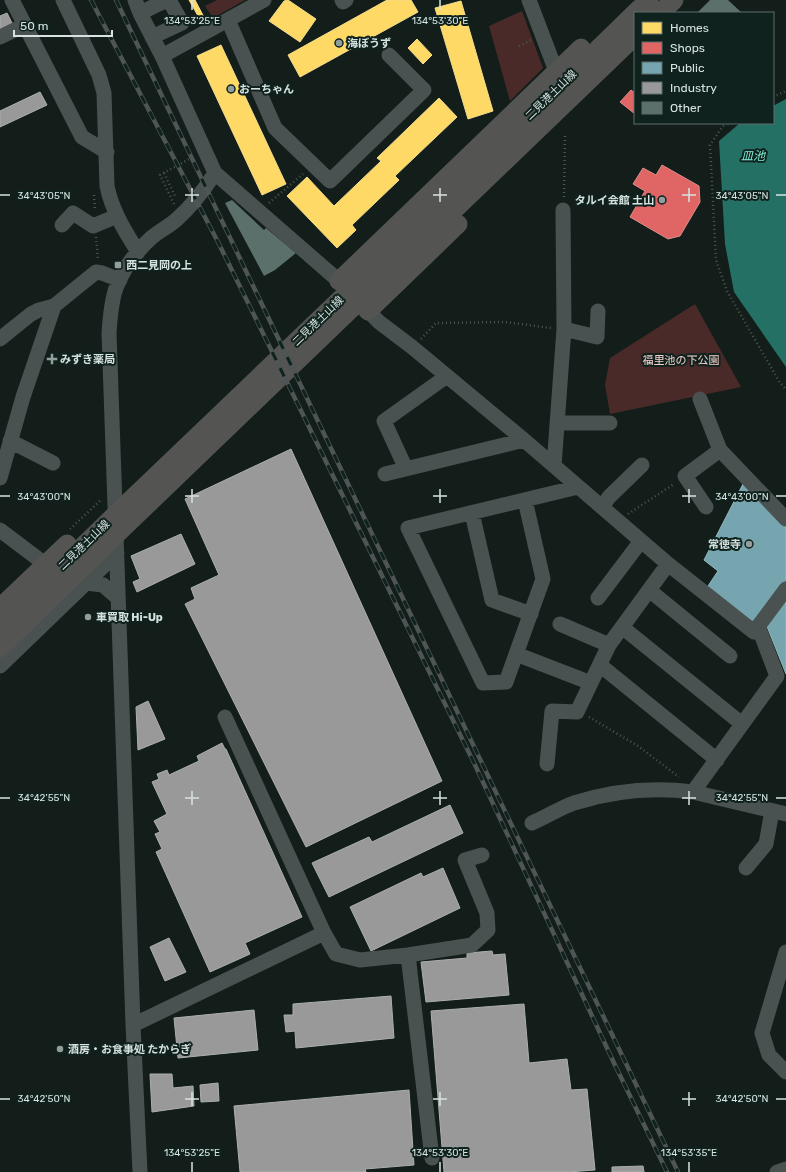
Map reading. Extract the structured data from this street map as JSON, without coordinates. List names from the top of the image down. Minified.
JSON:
{"streets":{"main road":["二見港土山線"]},"water":["皿池"],"parks":["福里池の下公園"],"places":{"other":["海ぼうず","おーちゃん","タルイ会館 土山","常徳寺","車買取 Hi-Up","酒房・お食事処 たからぎ"],"transit":["西二見岡の上"],"health":["みずき薬局"]},"legend":["Homes","Shops","Public","Industry","Other"],"scale_bar":"50 m","coordinates":["134°53'25\"E","134°53'30\"E","34°43'05\"N","34°43'00\"N","34°42'55\"N","34°42'50\"N","134°53'35\"E"]}
